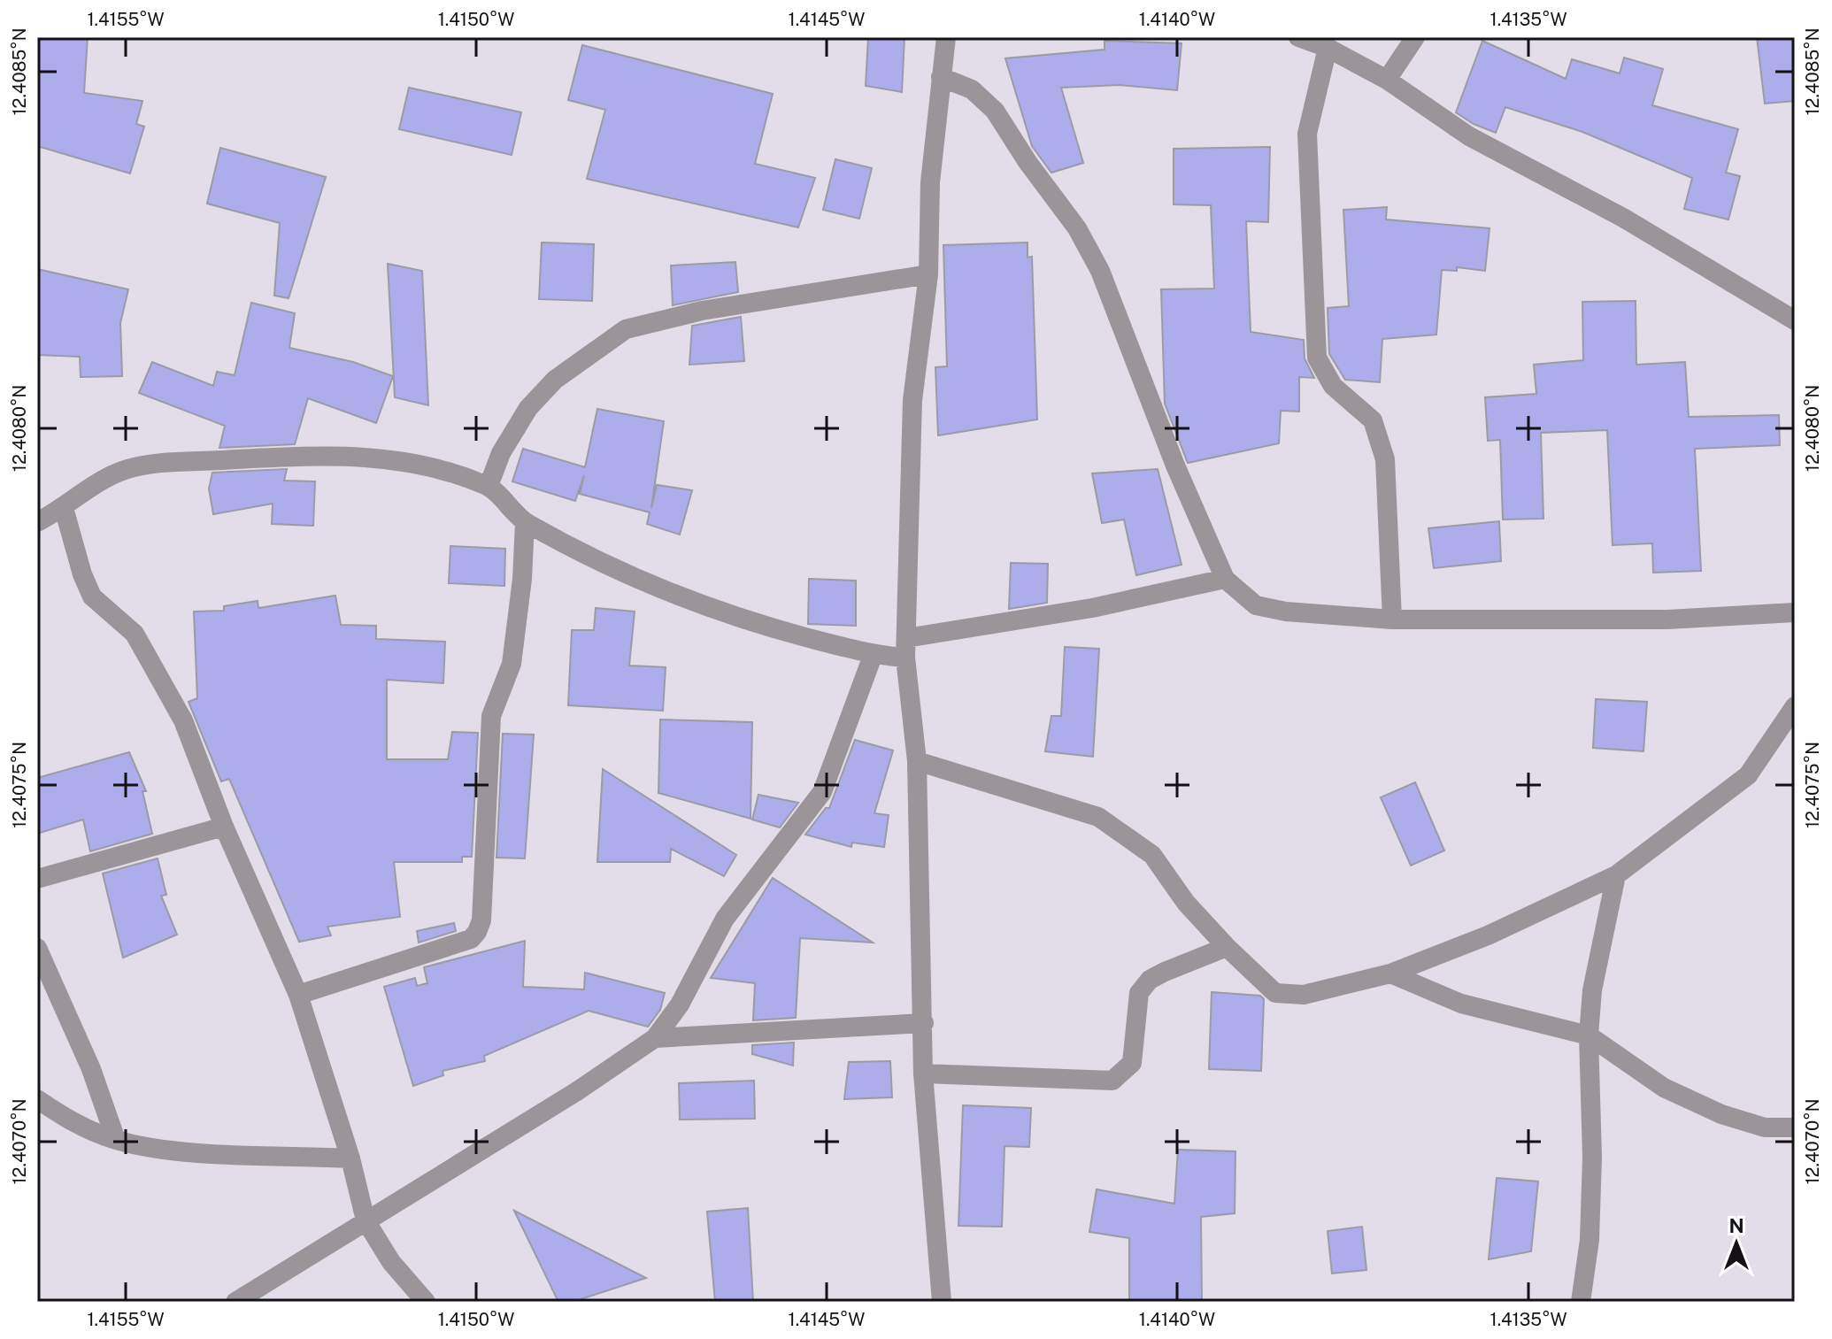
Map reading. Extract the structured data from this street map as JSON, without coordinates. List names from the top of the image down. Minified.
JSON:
{"north":"top","coordinates":["1.4155°W","1.4150°W","1.4145°W","1.4140°W","1.4135°W","12.4085°N","12.4080°N","12.4075°N","12.4070°N"]}
